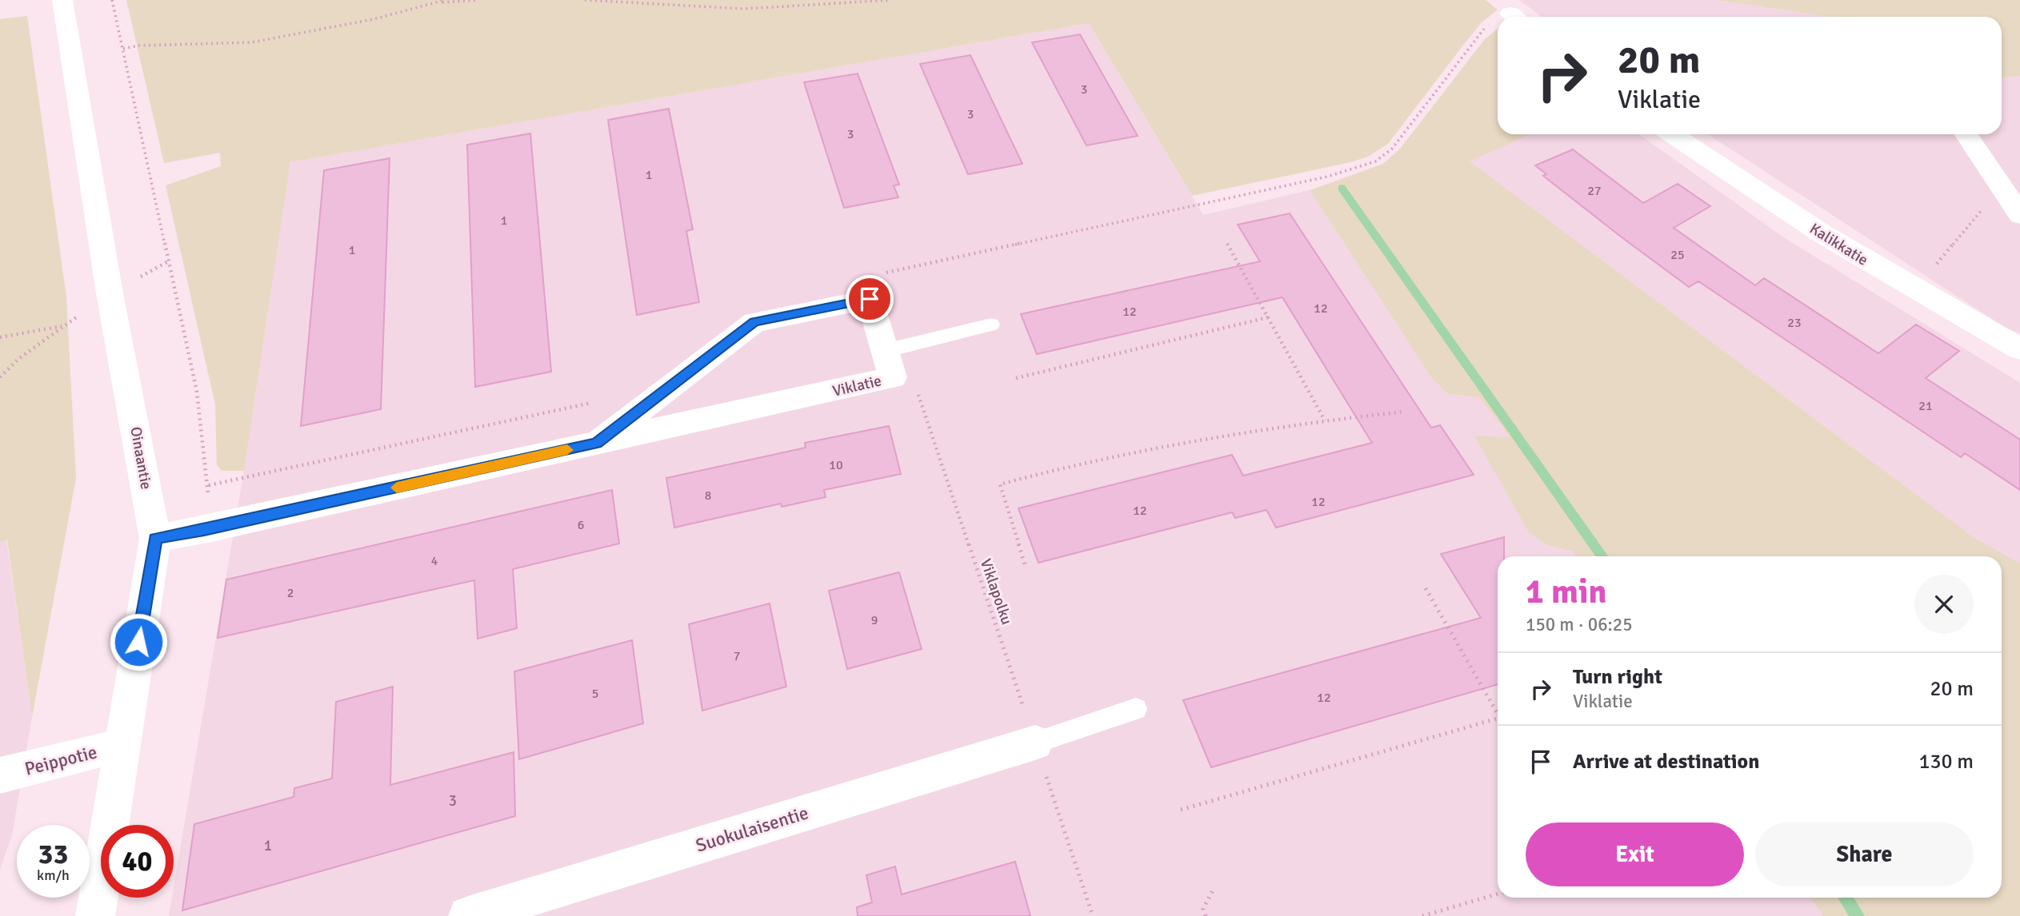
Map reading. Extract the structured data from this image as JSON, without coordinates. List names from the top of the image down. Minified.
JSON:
{"streets":{"street":["Kalikkatie","Viklatie","Oinaantie","Peippotie","Suokulaisentie"],"path":["Viklapolku"]},"crossings":[["Viklatie","Oinaantie"],["Viklatie","Viklapolku"],["Oinaantie","Peippotie"],["Viklapolku","Suokulaisentie"]],"house_numbers":["3","3","3","1","27","1","1","25","12","12","23","21","10","8","12","12","6","4","2","9","7","5","12","3","1"],"page":{"turn":["20 m","Viklatie"],"heading":["1 min","150 m · 06:25"],"list":[{"name":"Turn right","note":"Viklatie","value":"20 m"},{"name":"Arrive at destination","value":"130 m"}],"buttons":["Exit","Share"],"speed":"33 km/h","limit":"40"}}
